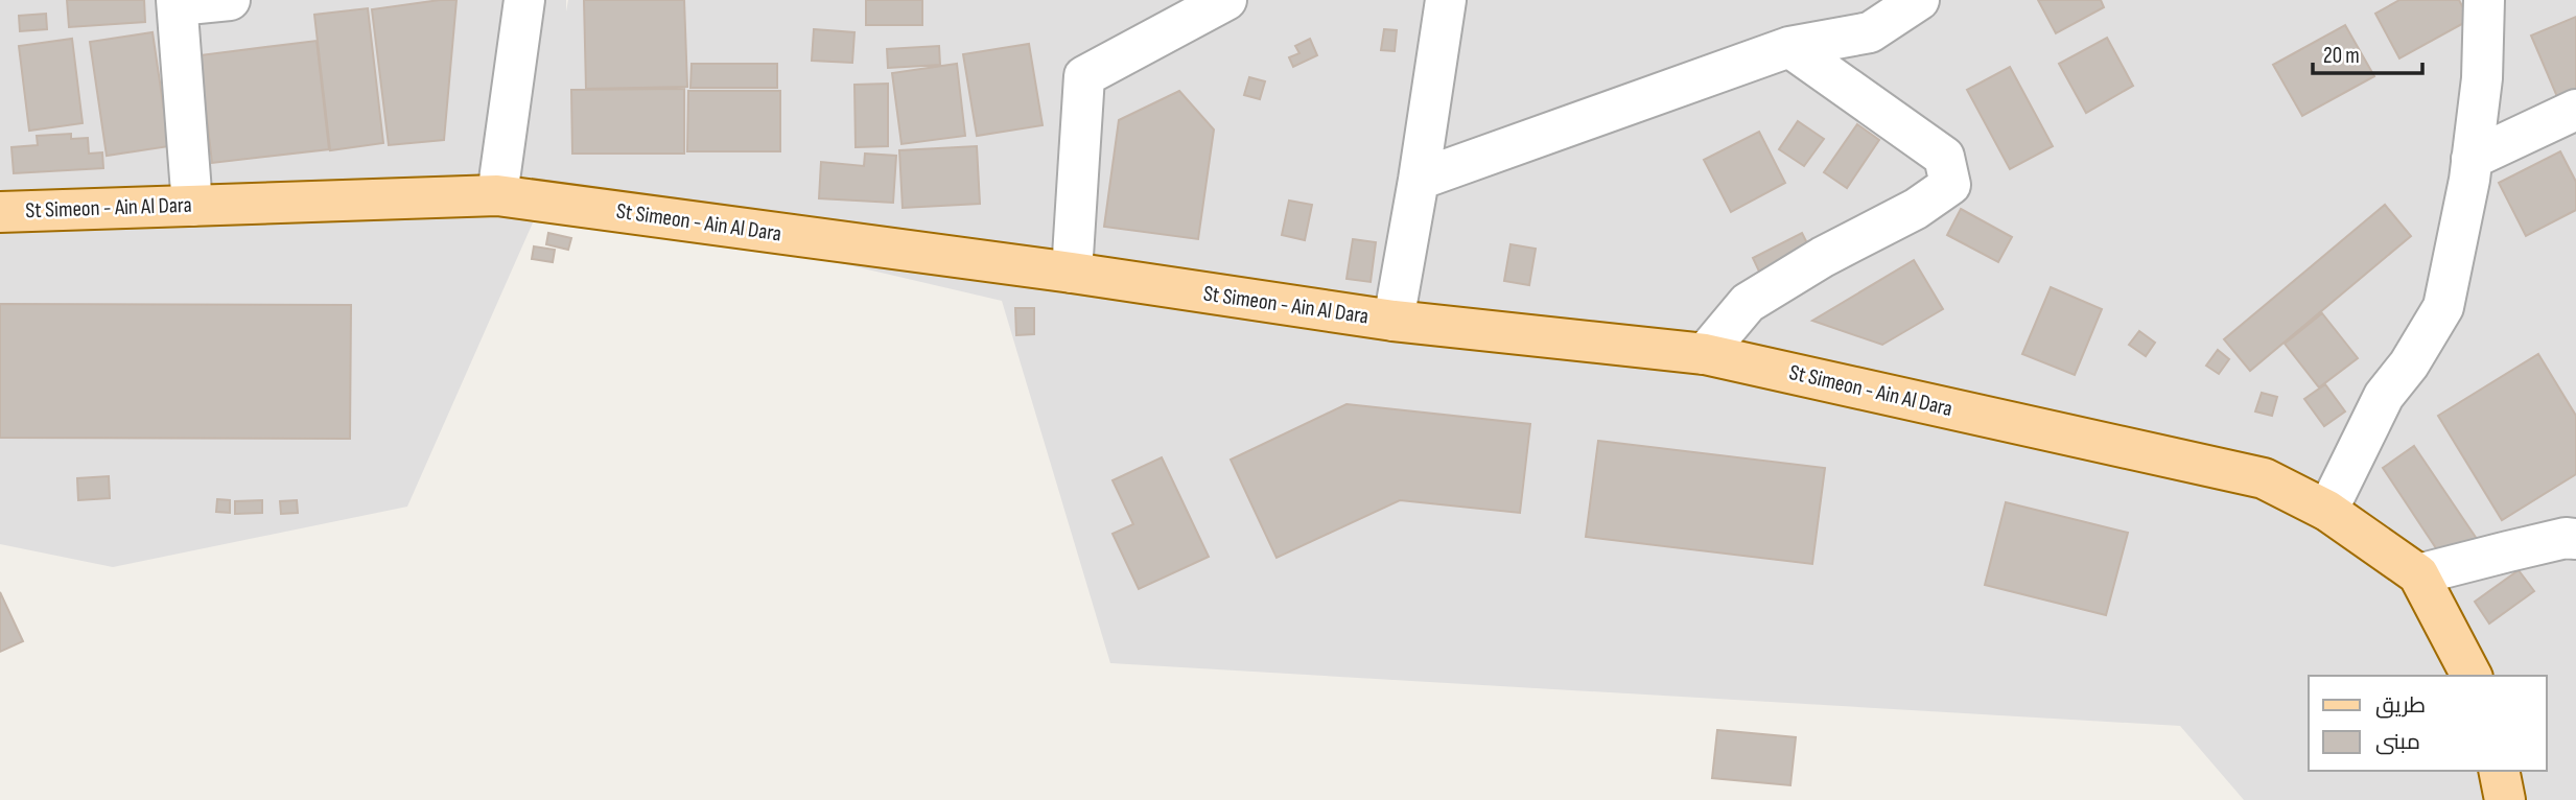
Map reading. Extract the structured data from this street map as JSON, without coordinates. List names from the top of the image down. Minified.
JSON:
{"streets":{"main road":["St Simeon - Ain Al Dara"]},"legend":["طريق","مبنى"],"scale_bar":"20 m"}
